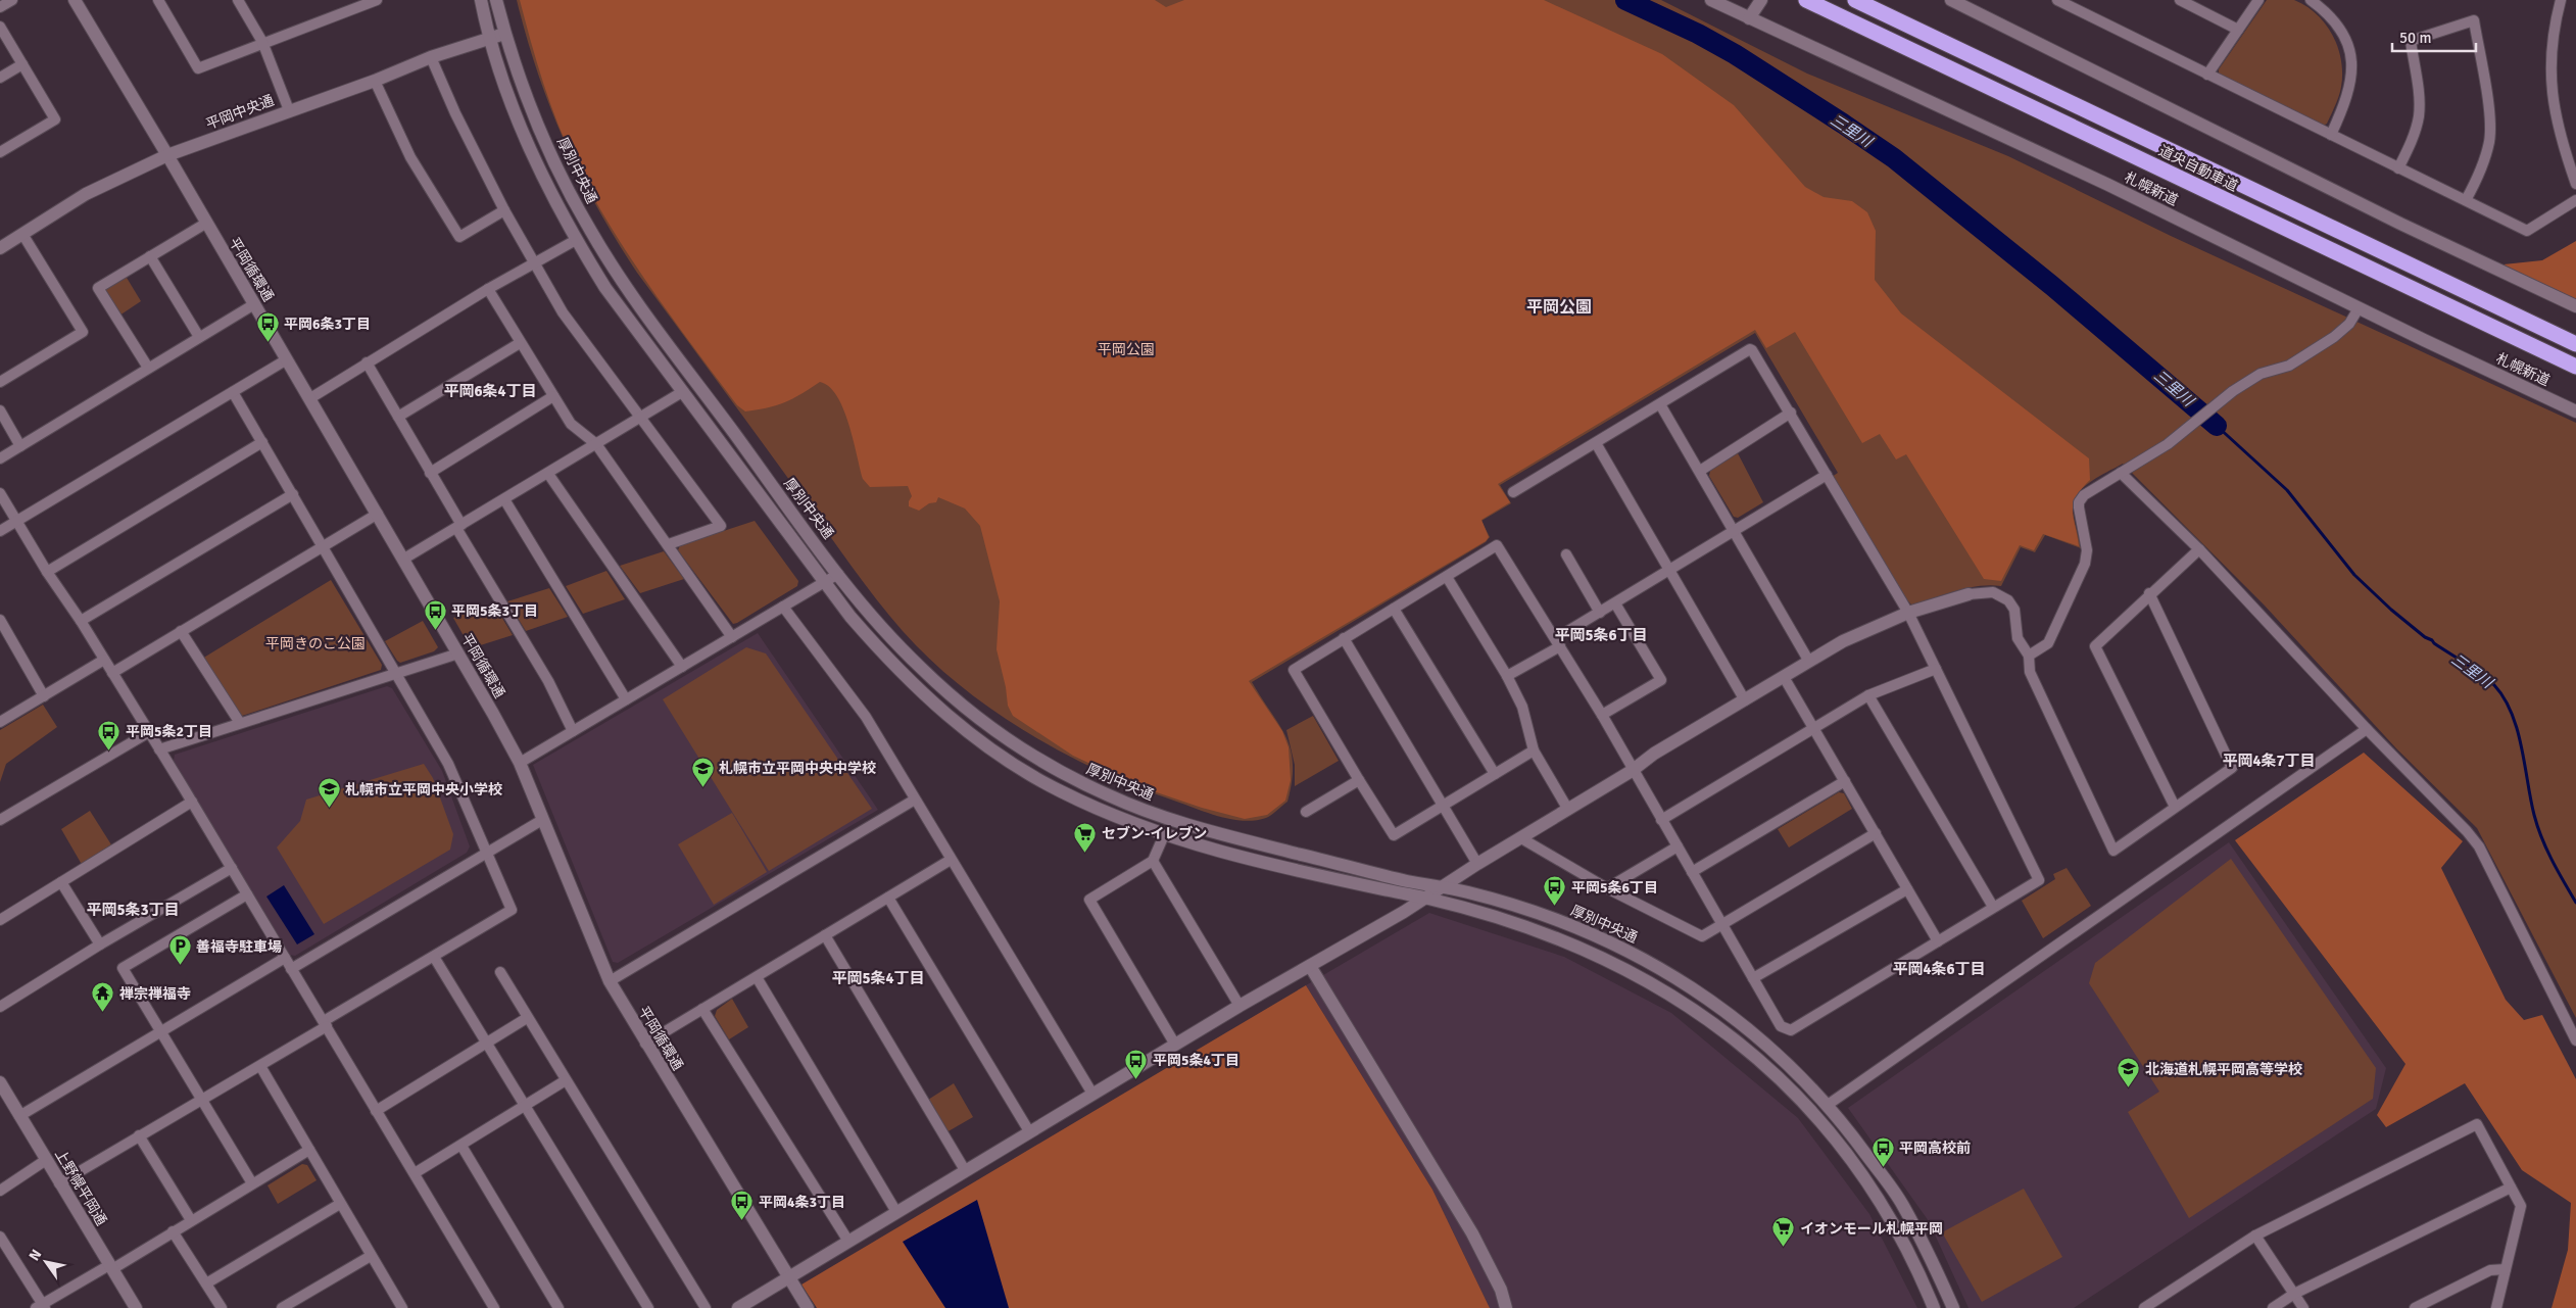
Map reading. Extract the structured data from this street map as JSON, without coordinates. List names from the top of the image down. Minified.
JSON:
{"streets":{"highway":["道央自動車道"],"street":["平岡中央通","厚別中央通","札幌新道","平岡循環通","上野幌平岡通"]},"crossings":[["平岡中央通","厚別中央通"],["平岡中央通","平岡循環通"]],"districts":["平岡公園","平岡6条4丁目","平岡5条6丁目","平岡4条7丁目","平岡5条3丁目","平岡4条6丁目","平岡5条4丁目"],"water":["三里川"],"parks":["平岡公園","平岡きのこ公園"],"places":{"bus stop":["平岡6条3丁目","平岡5条3丁目","平岡5条2丁目","平岡5条6丁目","平岡5条4丁目","平岡高校前","平岡4条3丁目"],"school or university":["札幌市立平岡中央中学校","札幌市立平岡中央小学校","北海道札幌平岡高等学校"],"supermarket":["セブン-イレブン","イオンモール札幌平岡"],"parking":["善福寺駐車場"],"temple":["禅宗禅福寺"]},"scale_bar":"50 m","north":"top left"}
